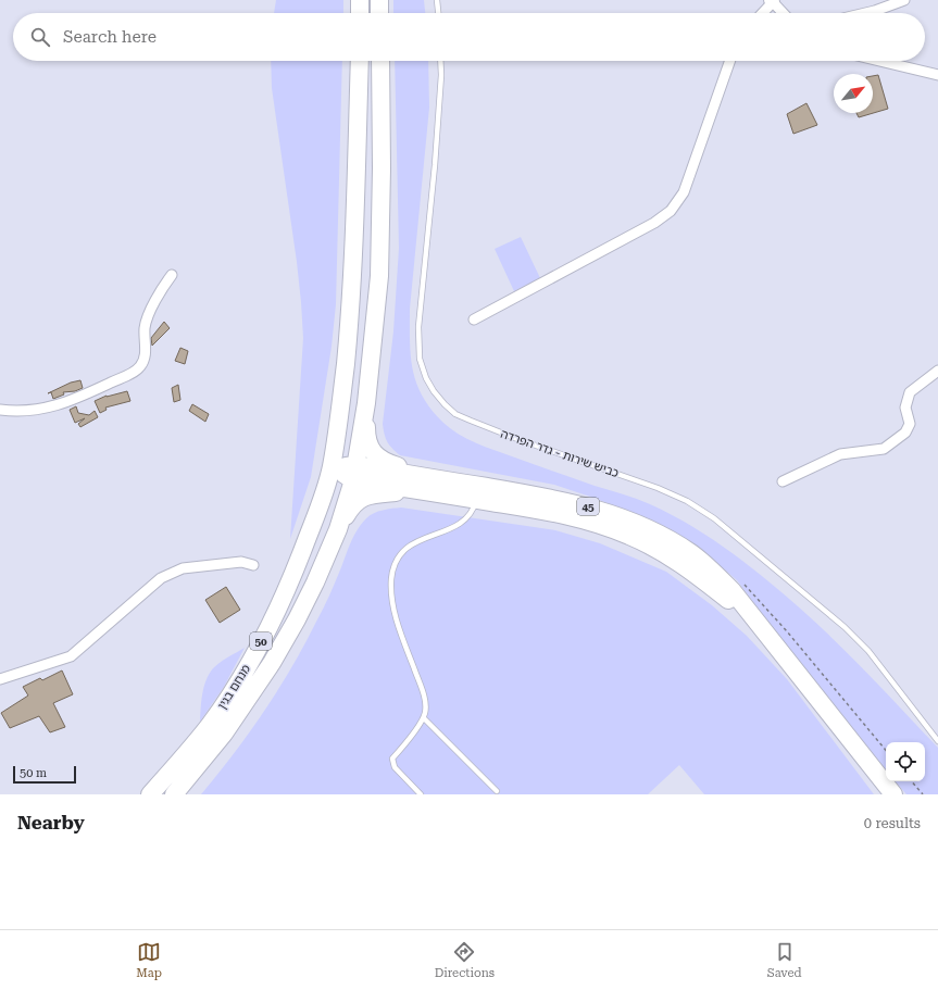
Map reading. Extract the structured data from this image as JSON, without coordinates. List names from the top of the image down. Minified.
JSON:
{"streets":{"highway":["45","50","מנחם בגין"],"lane":["כביש שירות - גדר הפרדה"]},"crossings":[["45","מנחם בגין"]],"scale_bar":"50 m","north":"top right","page":{"search":"Search here","scale":"50 m","heading":["Nearby","0 results"],"nav":["Map","Directions","Saved"]}}
